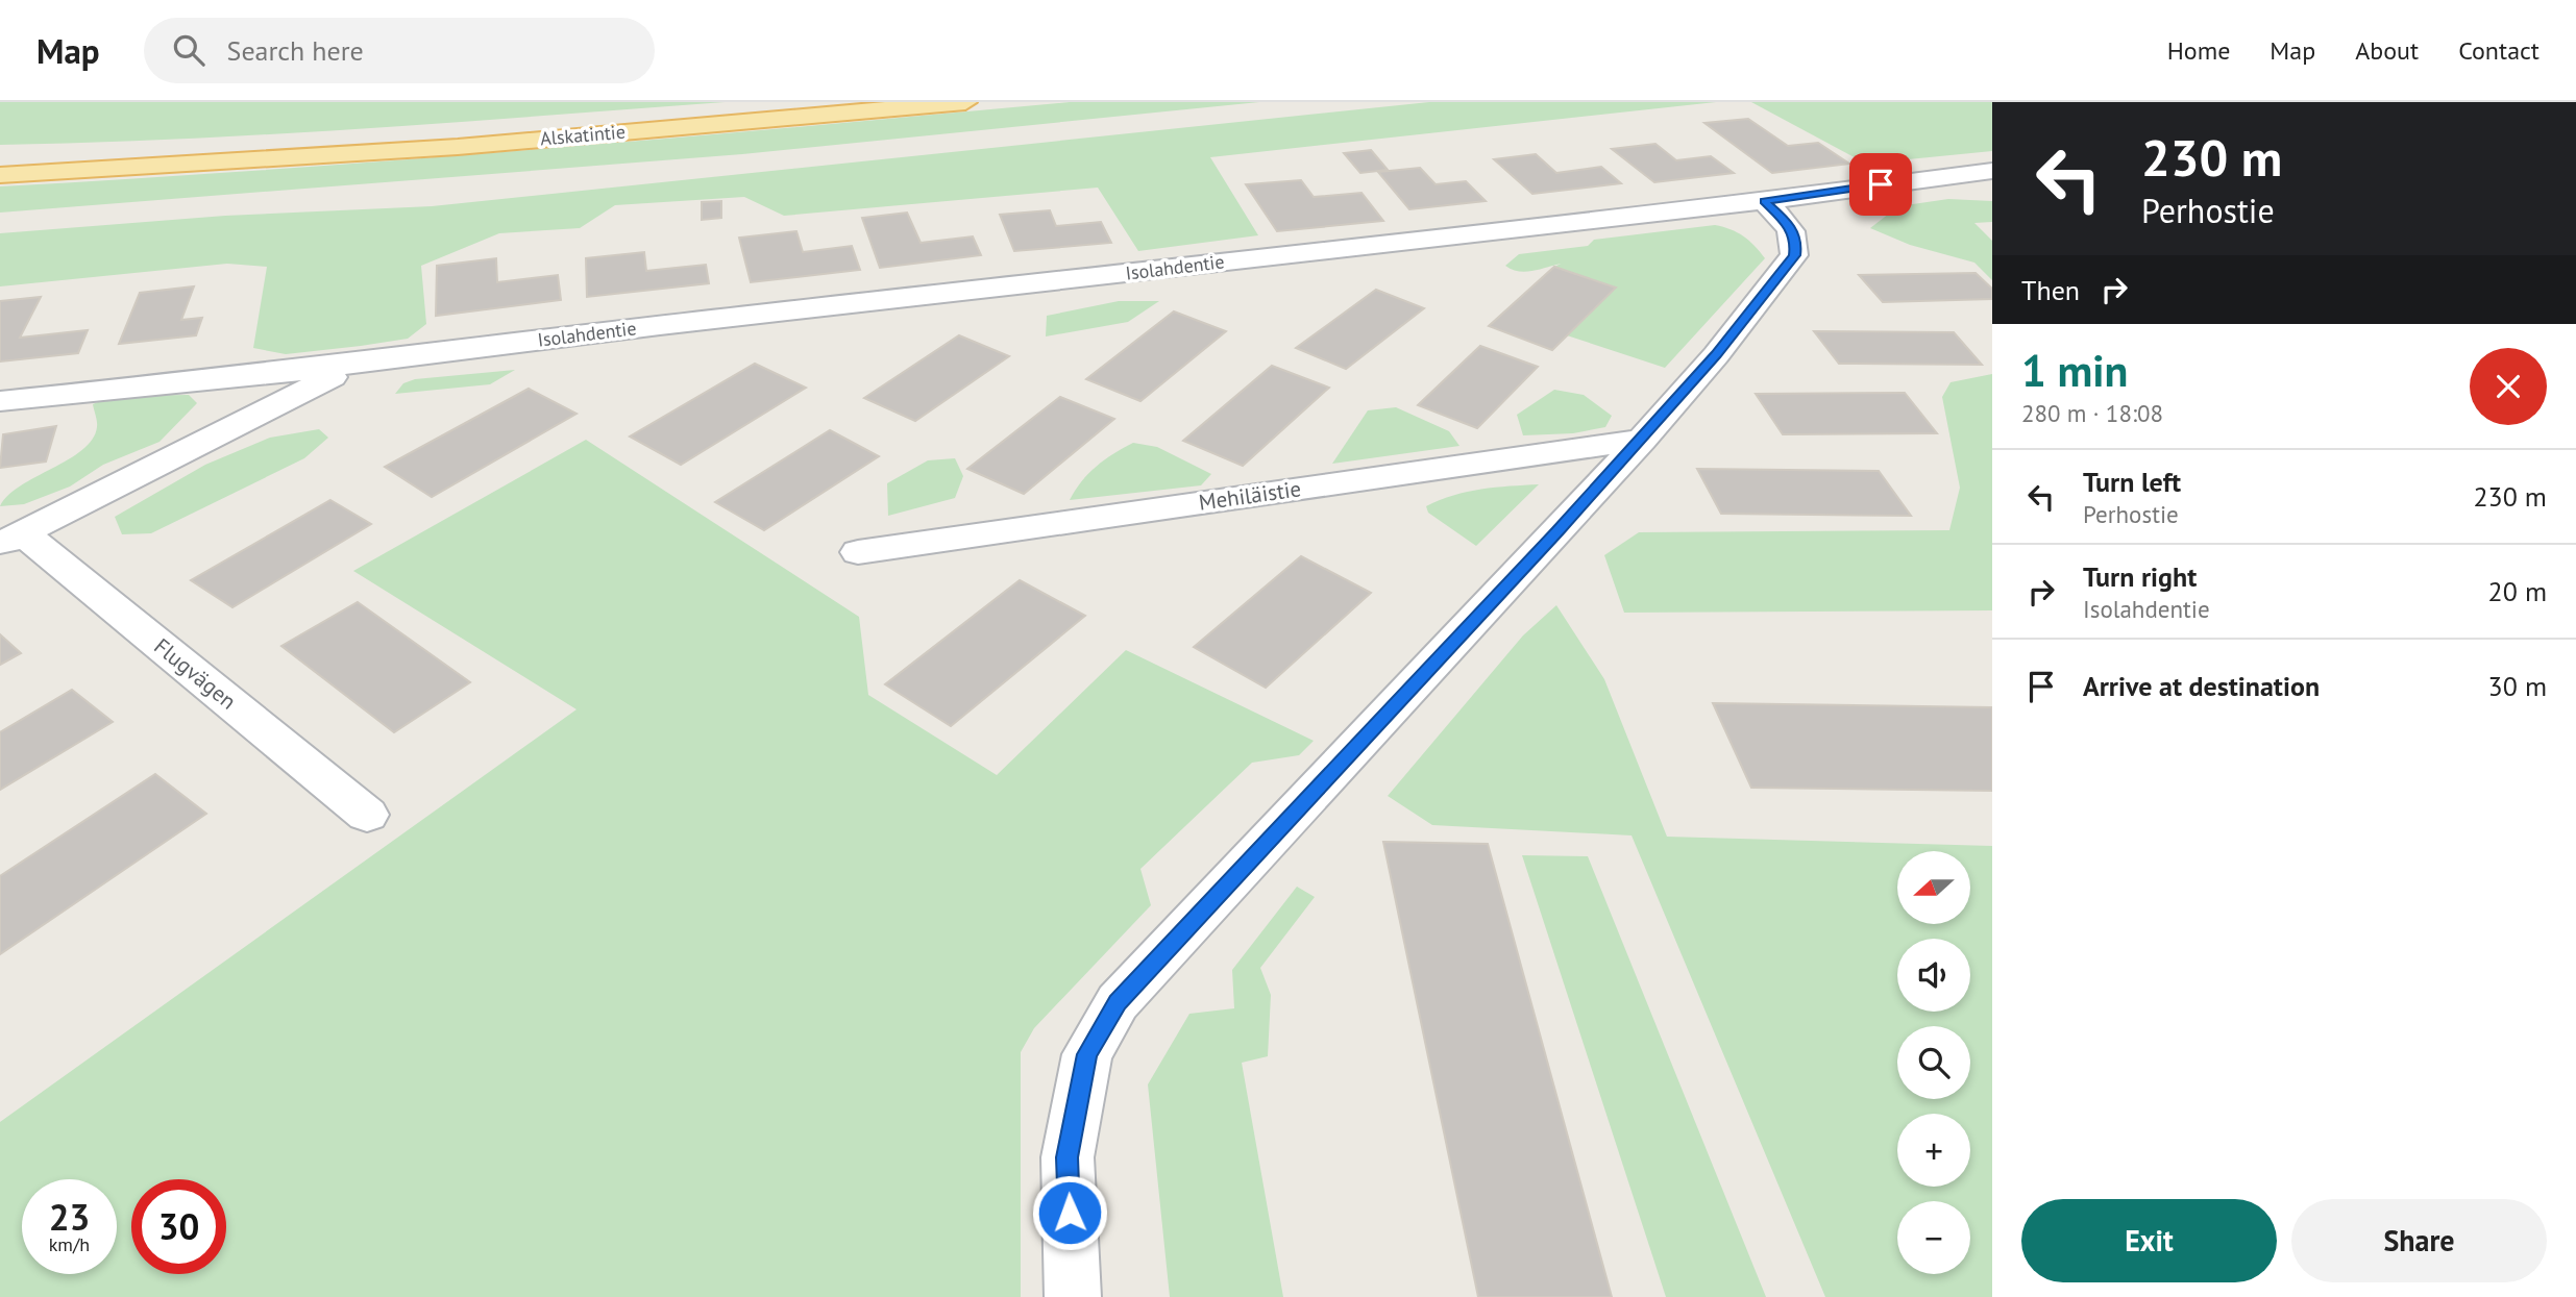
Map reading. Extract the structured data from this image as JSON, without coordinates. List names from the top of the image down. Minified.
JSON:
{"streets":{"main road":["Alskatintie"],"street":["Isolahdentie","Mehiläistie","Flugvägen"]},"crossings":[["Isolahdentie","Flugvägen"]],"north":"left","page":{"header":"Map","search":"Search here","nav":["Home","Map","About","Contact"],"turn":["230 m","Perhostie"],"then":"Then","heading":["1 min","280 m · 18:08"],"list":[{"name":"Turn left","note":"Perhostie","value":"230 m"},{"name":"Turn right","note":"Isolahdentie","value":"20 m"},{"name":"Arrive at destination","value":"30 m"}],"map_buttons":["+","−"],"speed":"23 km/h","limit":"30","buttons":["Exit","Share"]}}
